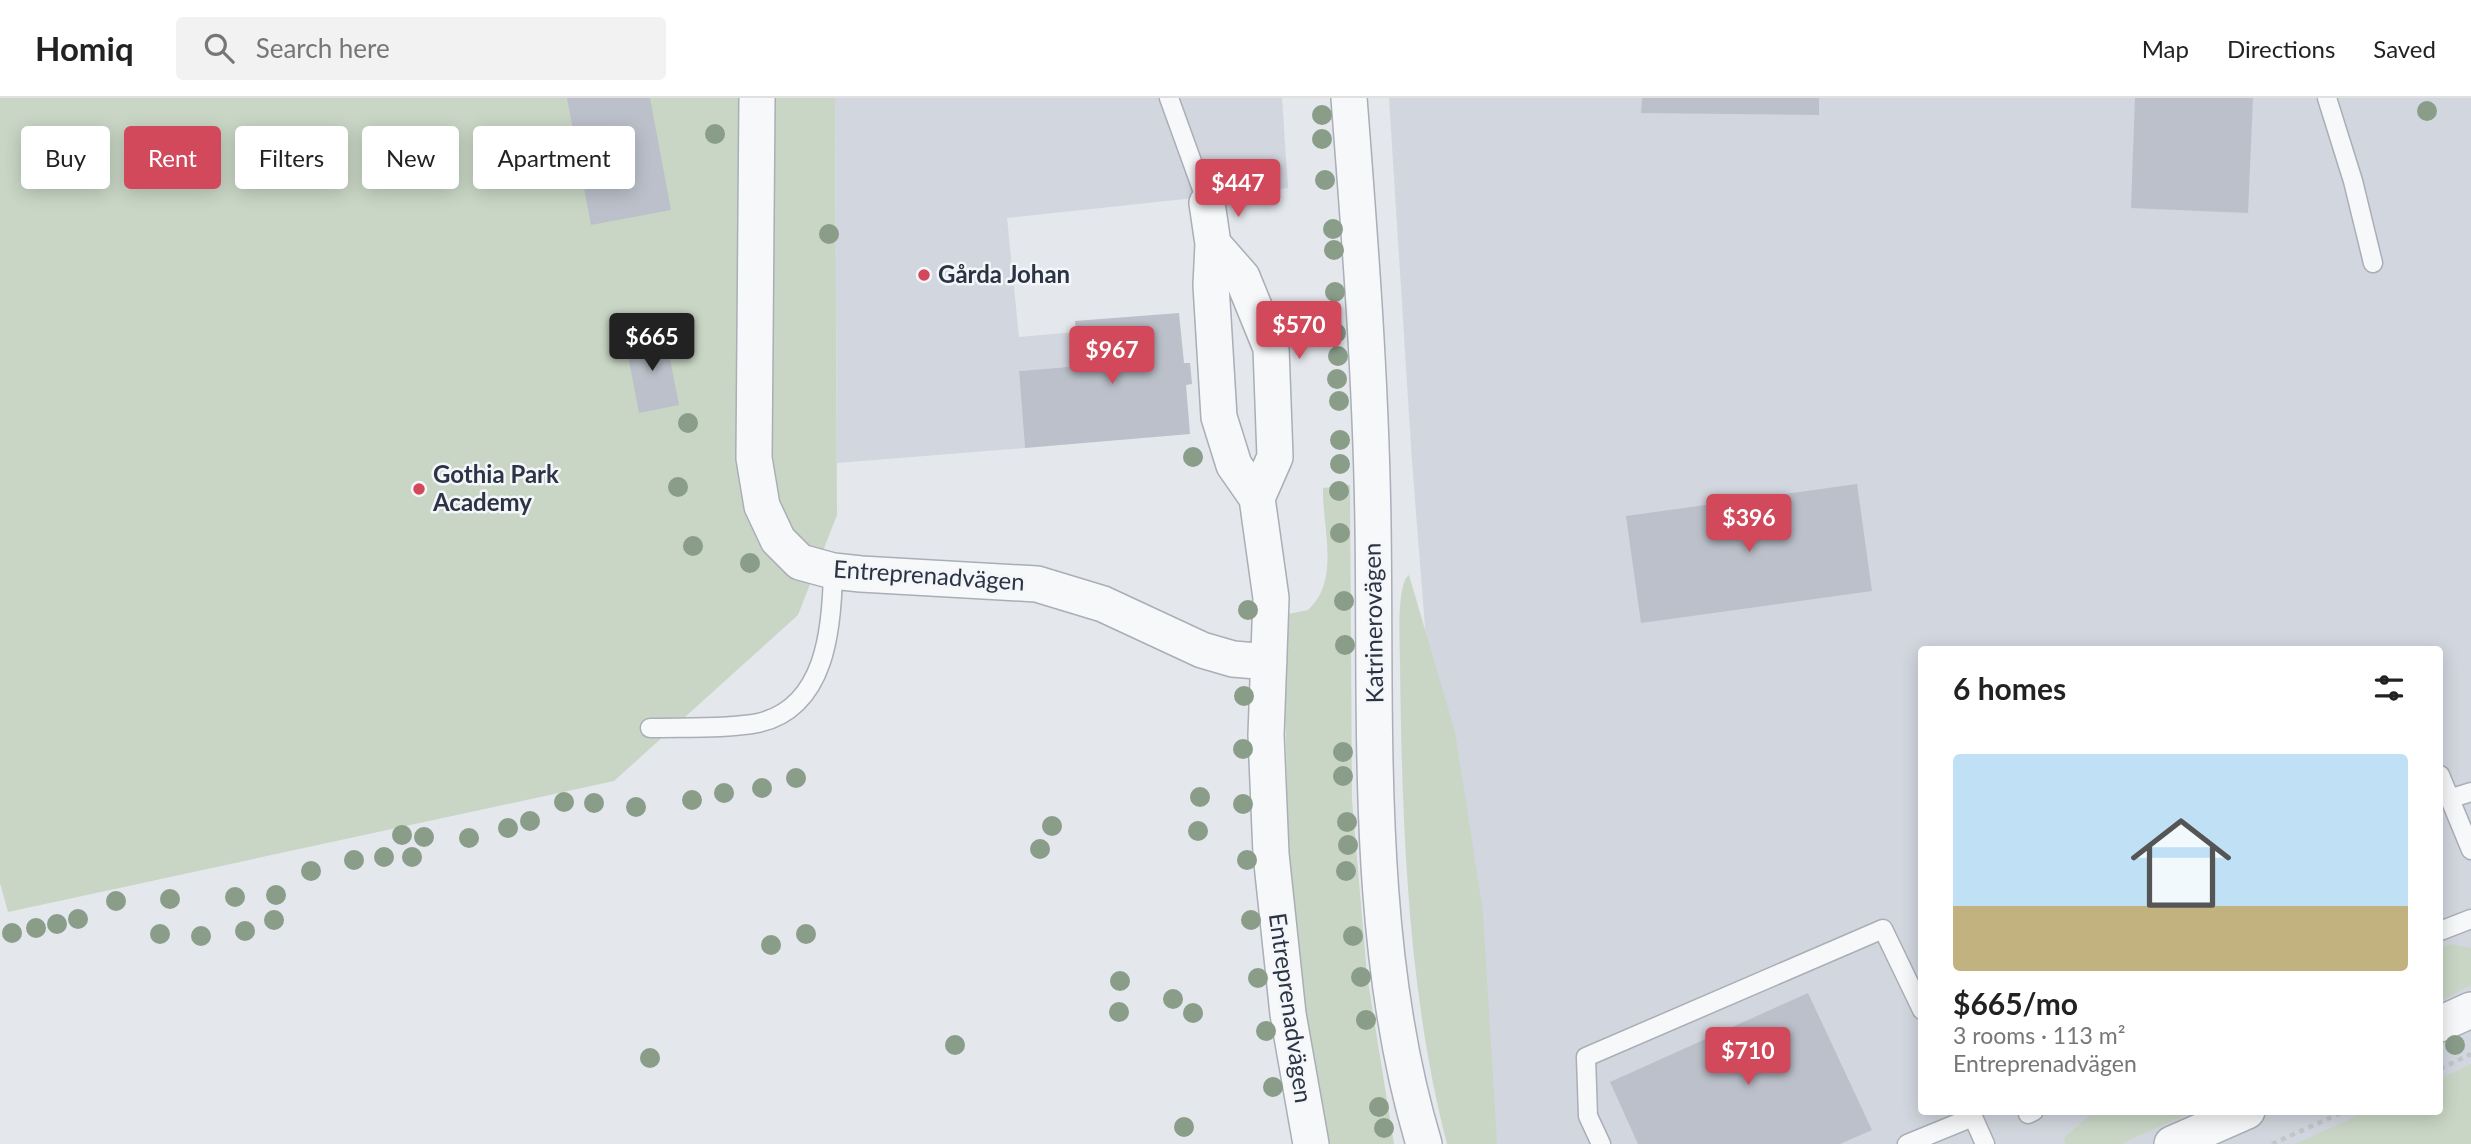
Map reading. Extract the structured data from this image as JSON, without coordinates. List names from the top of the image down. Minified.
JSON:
{"streets":{"street":["Entreprenadvägen","Katrinerovägen"]},"places":["Gårda Johan","Gothia Park Academy"],"page":{"header":"Homiq","search":"Search here","nav":["Map","Directions","Saved"],"chip":["Buy","Rent","Filters","New","Apartment"],"price":["$447","$570","$665","$967","$396","$710"],"heading":"6 homes","list":[{"name":"$665/mo","note":"3 rooms · 113 m² · Entreprenadvägen"}]}}
